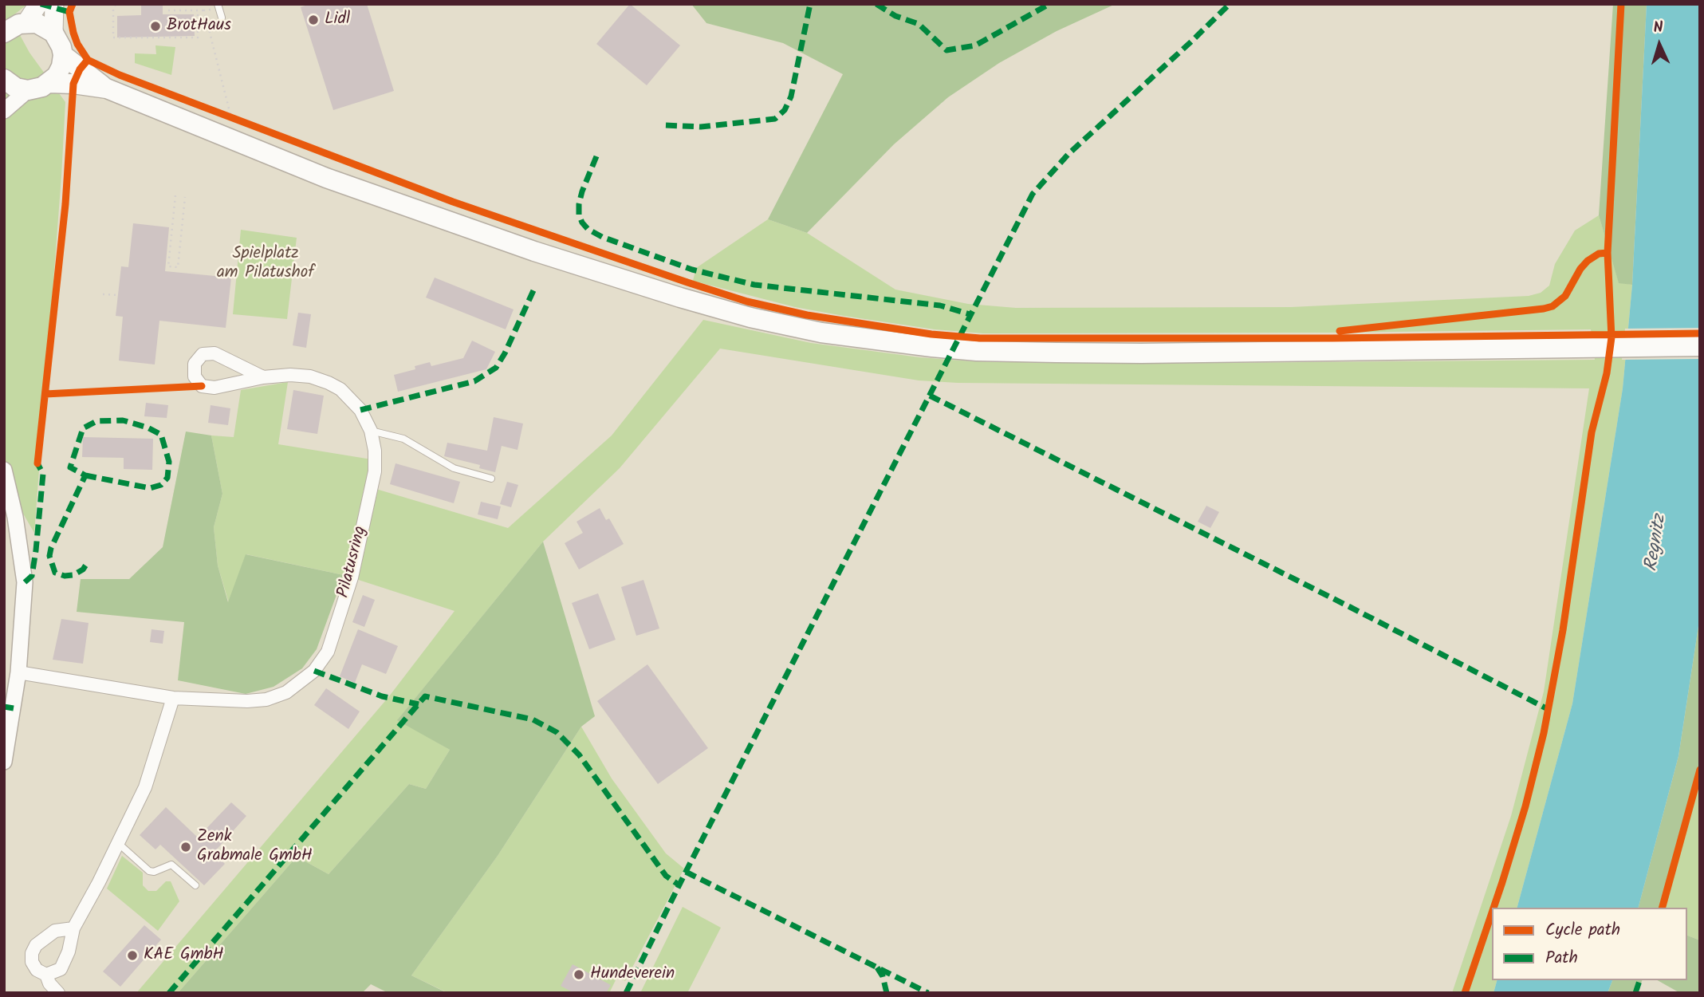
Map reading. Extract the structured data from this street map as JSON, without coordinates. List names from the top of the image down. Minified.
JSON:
{"streets":{"street":["Pilatusring"]},"water":["Regnitz"],"parks":["Spielplatz am Pilatushof"],"places":["Lidl","BrotHaus","Zenk Grabmale GmbH","KAE GmbH","Hundeverein"],"legend":["Cycle path","Path"],"north":"top"}
